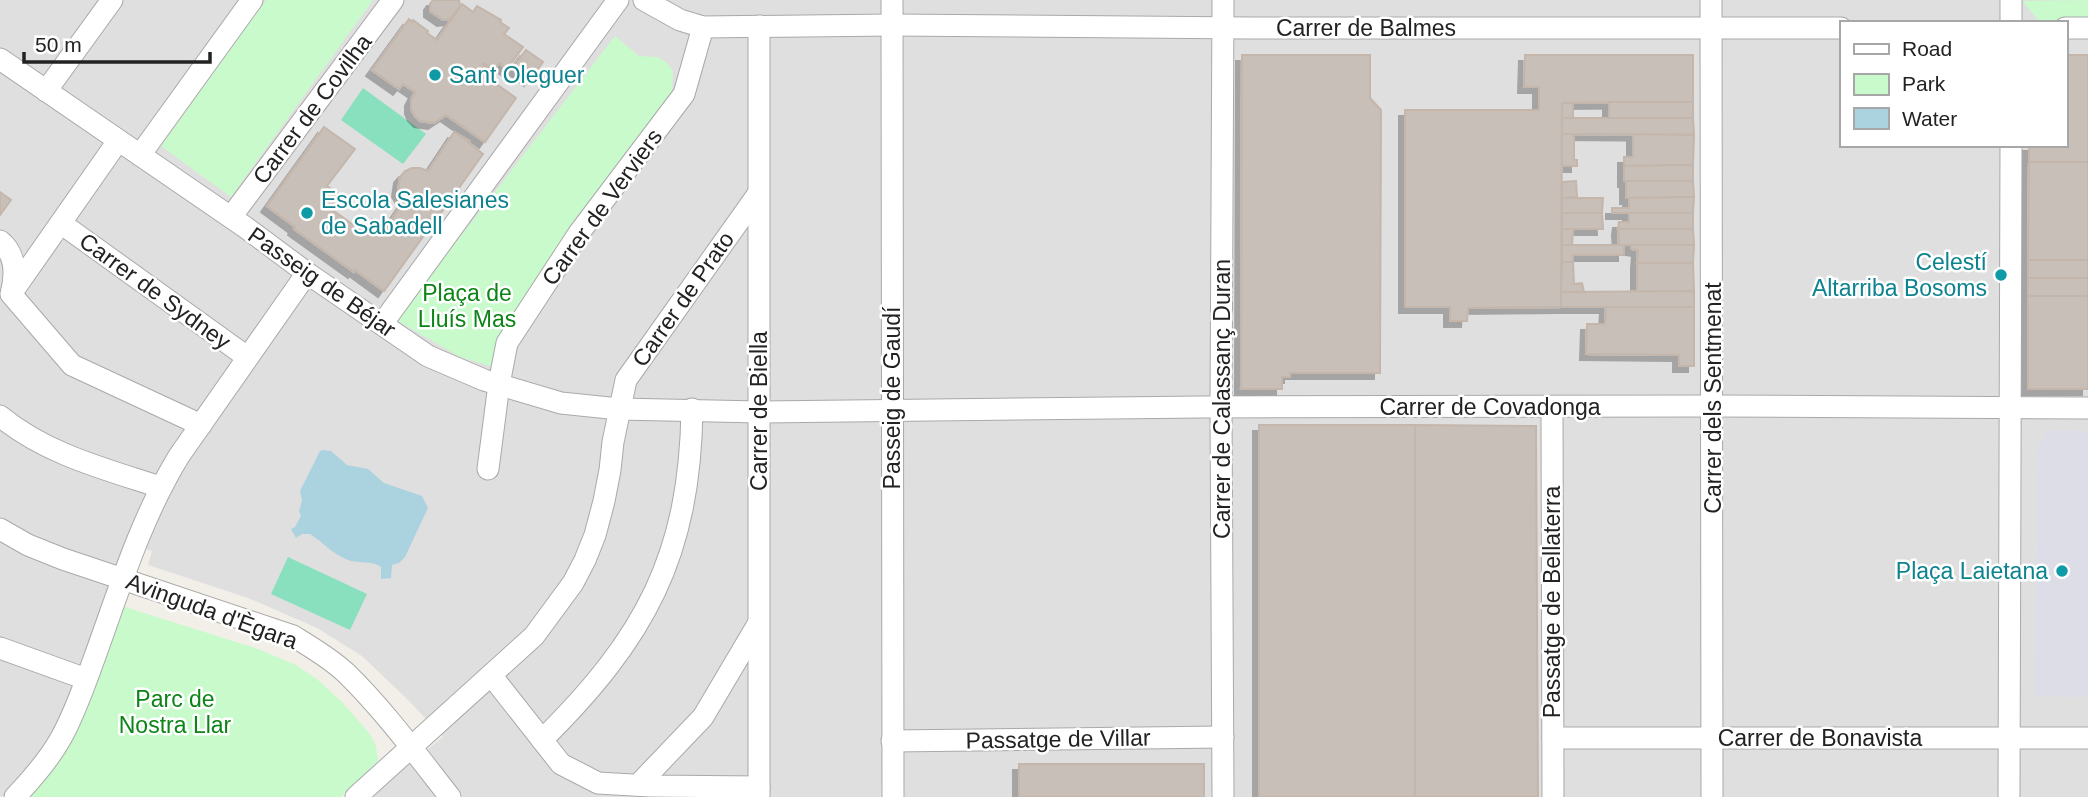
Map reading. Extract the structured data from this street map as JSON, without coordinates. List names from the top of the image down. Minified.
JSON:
{"streets":{"street":["Carrer de Balmes","Carrer de Covilha","Carrer de Verviers","Passeig de Béjar","Carrer de Sydney","Carrer de Prato","Passeig de Gaudí","Carrer dels Sentmenat","Carrer de Calassanç Duran","Carrer de Covadonga","Carrer de Biella","Passatge de Bellaterra","Avinguda d'Ègara","Carrer de Bonavista","Passatge de Villar"]},"crossings":[["Carrer de Balmes","Carrer de Verviers"],["Carrer de Balmes","Passeig de Gaudí"],["Carrer de Balmes","Carrer dels Sentmenat"],["Carrer de Balmes","Carrer de Calassanç Duran"],["Carrer de Balmes","Carrer de Biella"],["Carrer de Covilha","Passeig de Béjar"],["Carrer de Verviers","Passeig de Béjar"],["Passeig de Béjar","Carrer de Prato"],["Passeig de Béjar","Passeig de Gaudí"],["Passeig de Béjar","Carrer de Covadonga"],["Passeig de Béjar","Carrer de Biella"],["Carrer de Prato","Carrer de Biella"],["Carrer de Prato","Avinguda d'Ègara"],["Passeig de Gaudí","Carrer de Covadonga"],["Passeig de Gaudí","Passatge de Villar"],["Carrer dels Sentmenat","Carrer de Covadonga"],["Carrer dels Sentmenat","Carrer de Bonavista"],["Carrer de Calassanç Duran","Carrer de Covadonga"],["Carrer de Calassanç Duran","Passatge de Villar"],["Carrer de Covadonga","Passatge de Bellaterra"],["Passatge de Bellaterra","Carrer de Bonavista"]],"parks":["Plaça de Lluís Mas","Parc de Nostra Llar"],"places":["Sant Oleguer","Escola Salesianes de Sabadell","Celestí Altarriba Bosoms","Plaça Laietana"],"legend":["Road","Park","Water"],"scale_bar":"50 m"}
